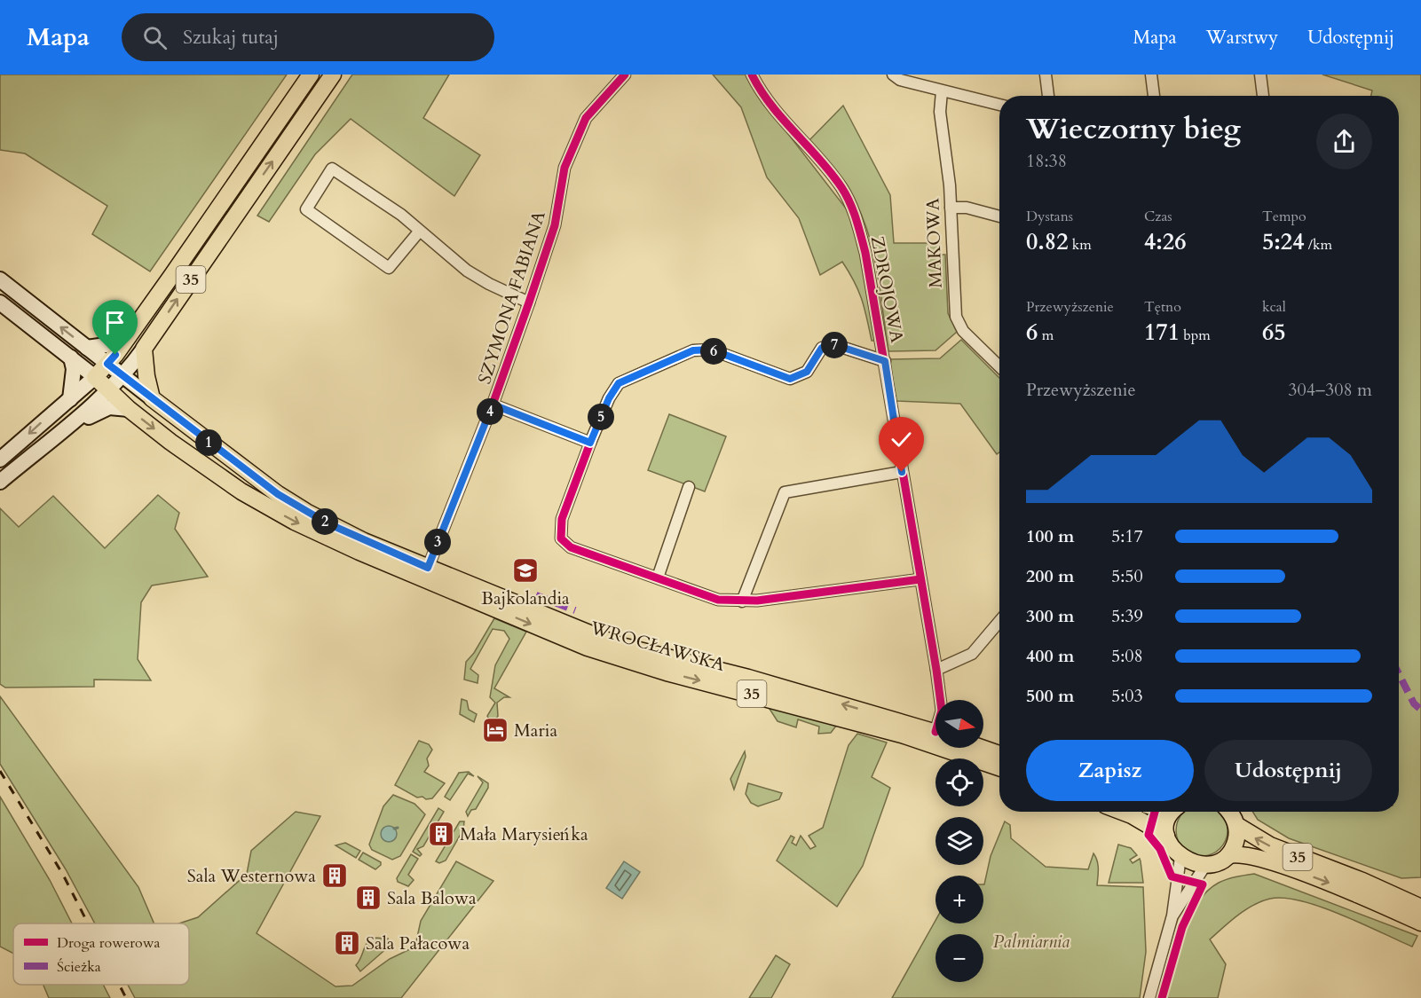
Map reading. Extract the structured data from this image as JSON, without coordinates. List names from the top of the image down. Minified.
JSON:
{"streets":{"main road":["35","WROCŁAWSKA"],"street":["MAKOWA","ZDROJOWA","SZYMONA FABIANA"]},"crossings":[["35","WROCŁAWSKA"],["SZYMONA FABIANA","WROCŁAWSKA"]],"parks":["Palmiarnia"],"places":{"school or university":["Bajkolandia"],"hotel":["Maria"],"building":["Mała Marysieńka","Sala Westernowa","Sala Balowa","Sala Pałacowa"]},"legend":["Droga rowerowa","Ścieżka"],"north":"right","page":{"header":"Mapa","search":"Szukaj tutaj","nav":["Mapa","Warstwy","Udostępnij"],"heading":["Wieczorny bieg","18:38"],"stats":[["Dystans","0.82 km"],["Czas","4:26"],["Tempo","5:24 /km"],["Przewyższenie","6 m"],["Tętno","171 bpm"],["kcal","65"]],"pins":["7","6","4","5","1","2","3"],"chart":["Przewyższenie","304–308 m"],"list":[{"name":"100 m","note":"5:17"},{"name":"200 m","note":"5:50"},{"name":"300 m","note":"5:39"},{"name":"400 m","note":"5:08"},{"name":"500 m","note":"5:03"}],"map_buttons":["+","−"],"buttons":["Zapisz","Udostępnij"]}}
